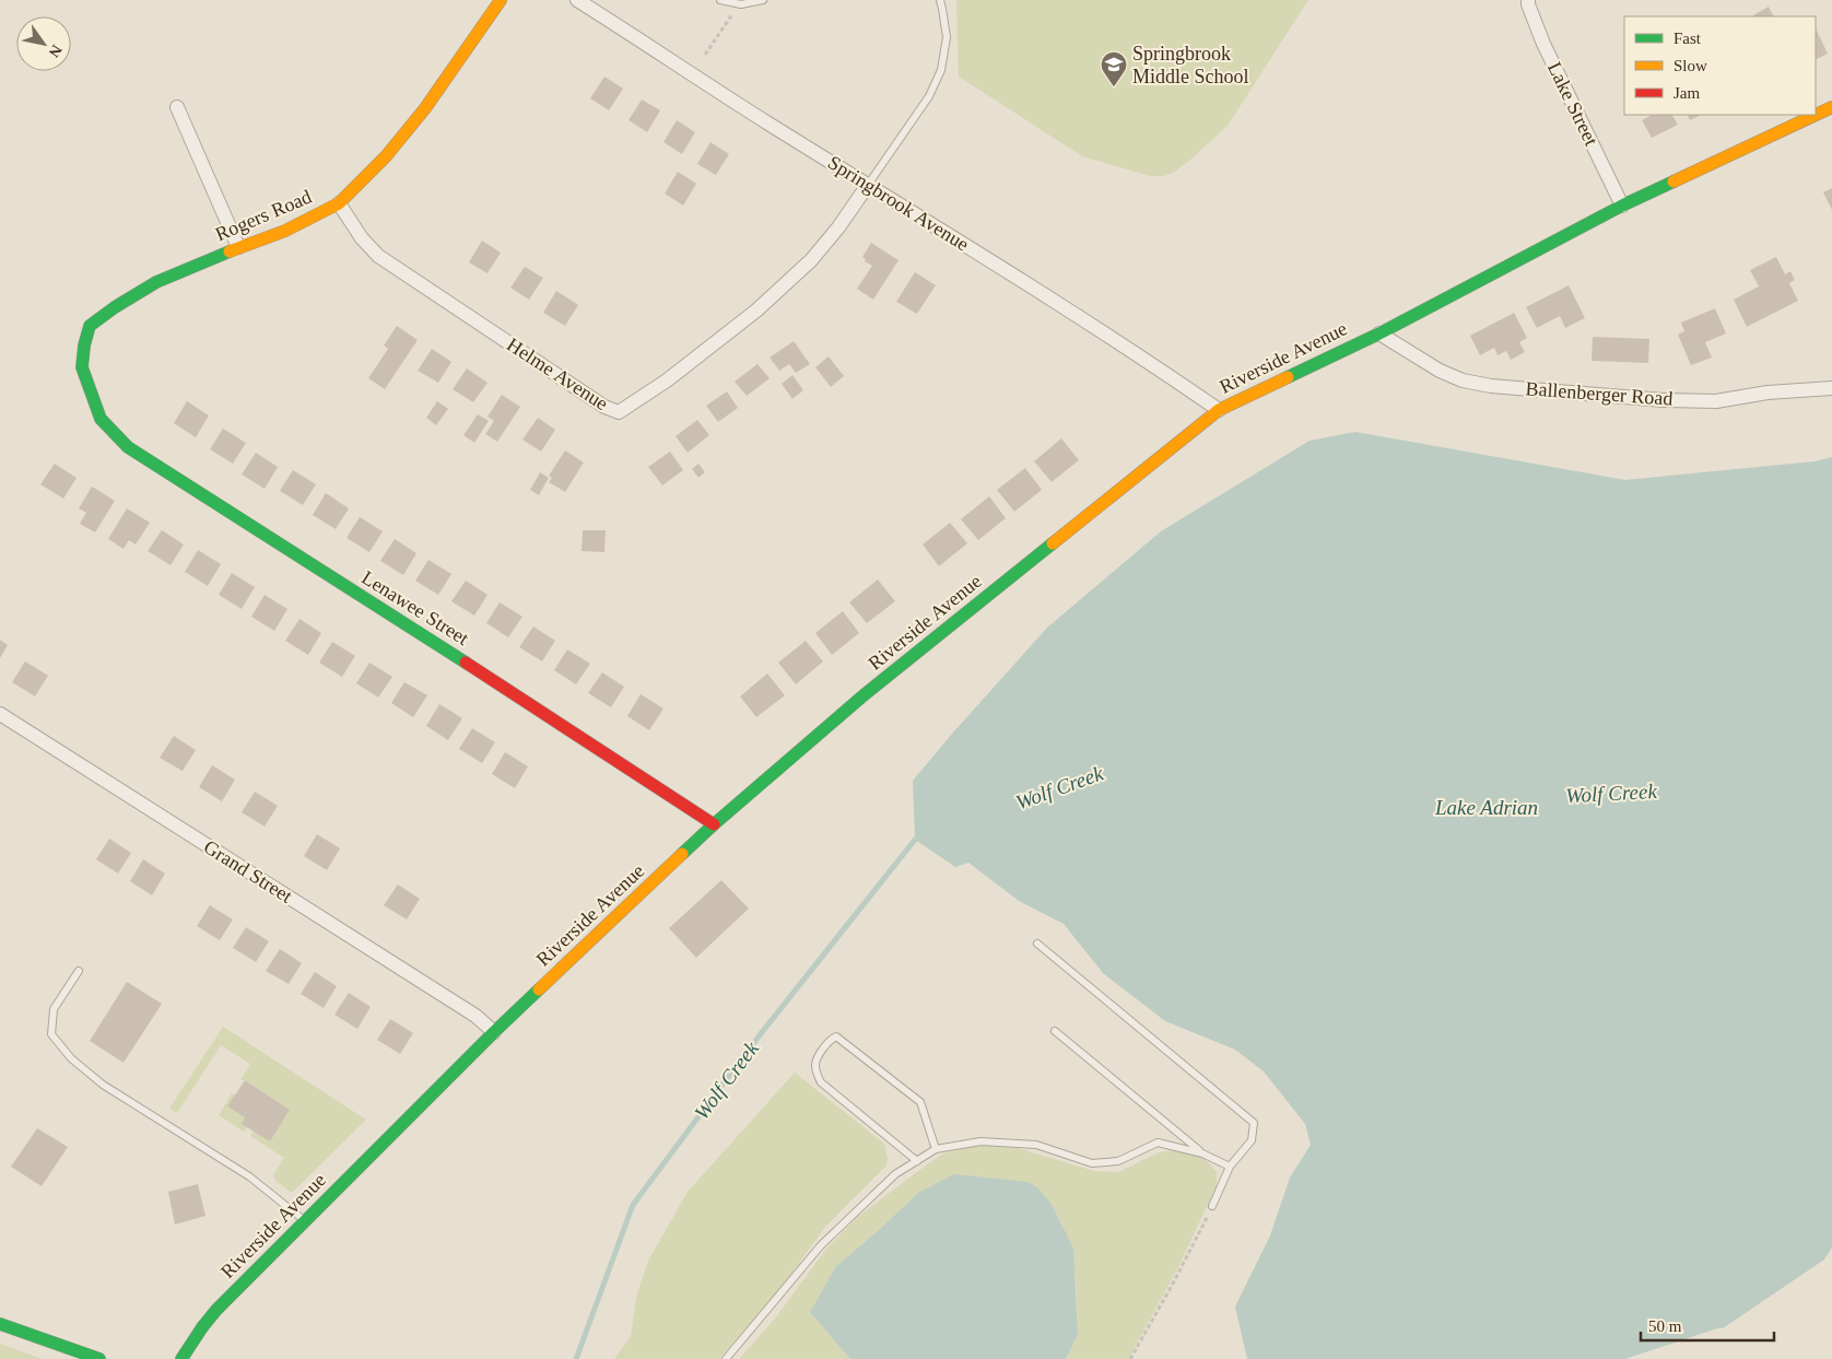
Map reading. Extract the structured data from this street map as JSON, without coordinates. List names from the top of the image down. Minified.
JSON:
{"streets":{"street":["Lake Street","Springbrook Avenue","Rogers Road","Riverside Avenue","Helme Avenue","Ballenberger Road","Lenawee Street","Grand Street"]},"crossings":[["Lake Street","Riverside Avenue"],["Springbrook Avenue","Riverside Avenue"],["Springbrook Avenue","Helme Avenue"],["Rogers Road","Helme Avenue"],["Rogers Road","Lenawee Street"],["Riverside Avenue","Ballenberger Road"],["Riverside Avenue","Lenawee Street"],["Riverside Avenue","Grand Street"]],"water":["Wolf Creek","Lake Adrian"],"places":{"school or university":["Springbrook Middle School"]},"legend":["Fast","Slow","Jam"],"scale_bar":"50 m","north":"bottom right"}
